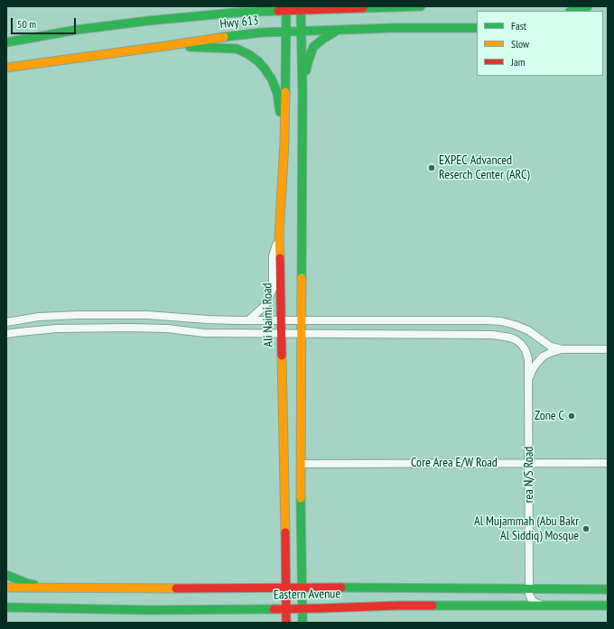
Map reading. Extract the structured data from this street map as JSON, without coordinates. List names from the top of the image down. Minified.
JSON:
{"streets":{"main road":["Hwy 613","Ali Naimi Road","Eastern Avenue"],"street":["Core Area E/W Road","rea N/S Road"]},"crossings":[["Hwy 613","Ali Naimi Road"],["Ali Naimi Road","rea N/S Road"],["Ali Naimi Road","Eastern Avenue"],["Core Area E/W Road","rea N/S Road"],["rea N/S Road","Eastern Avenue"]],"places":["EXPEC Advanced Reserch Center (ARC)","Zone C","Al Mujammah (Abu Bakr Al Siddiq) Mosque"],"legend":["Fast","Slow","Jam"],"scale_bar":"50 m"}
